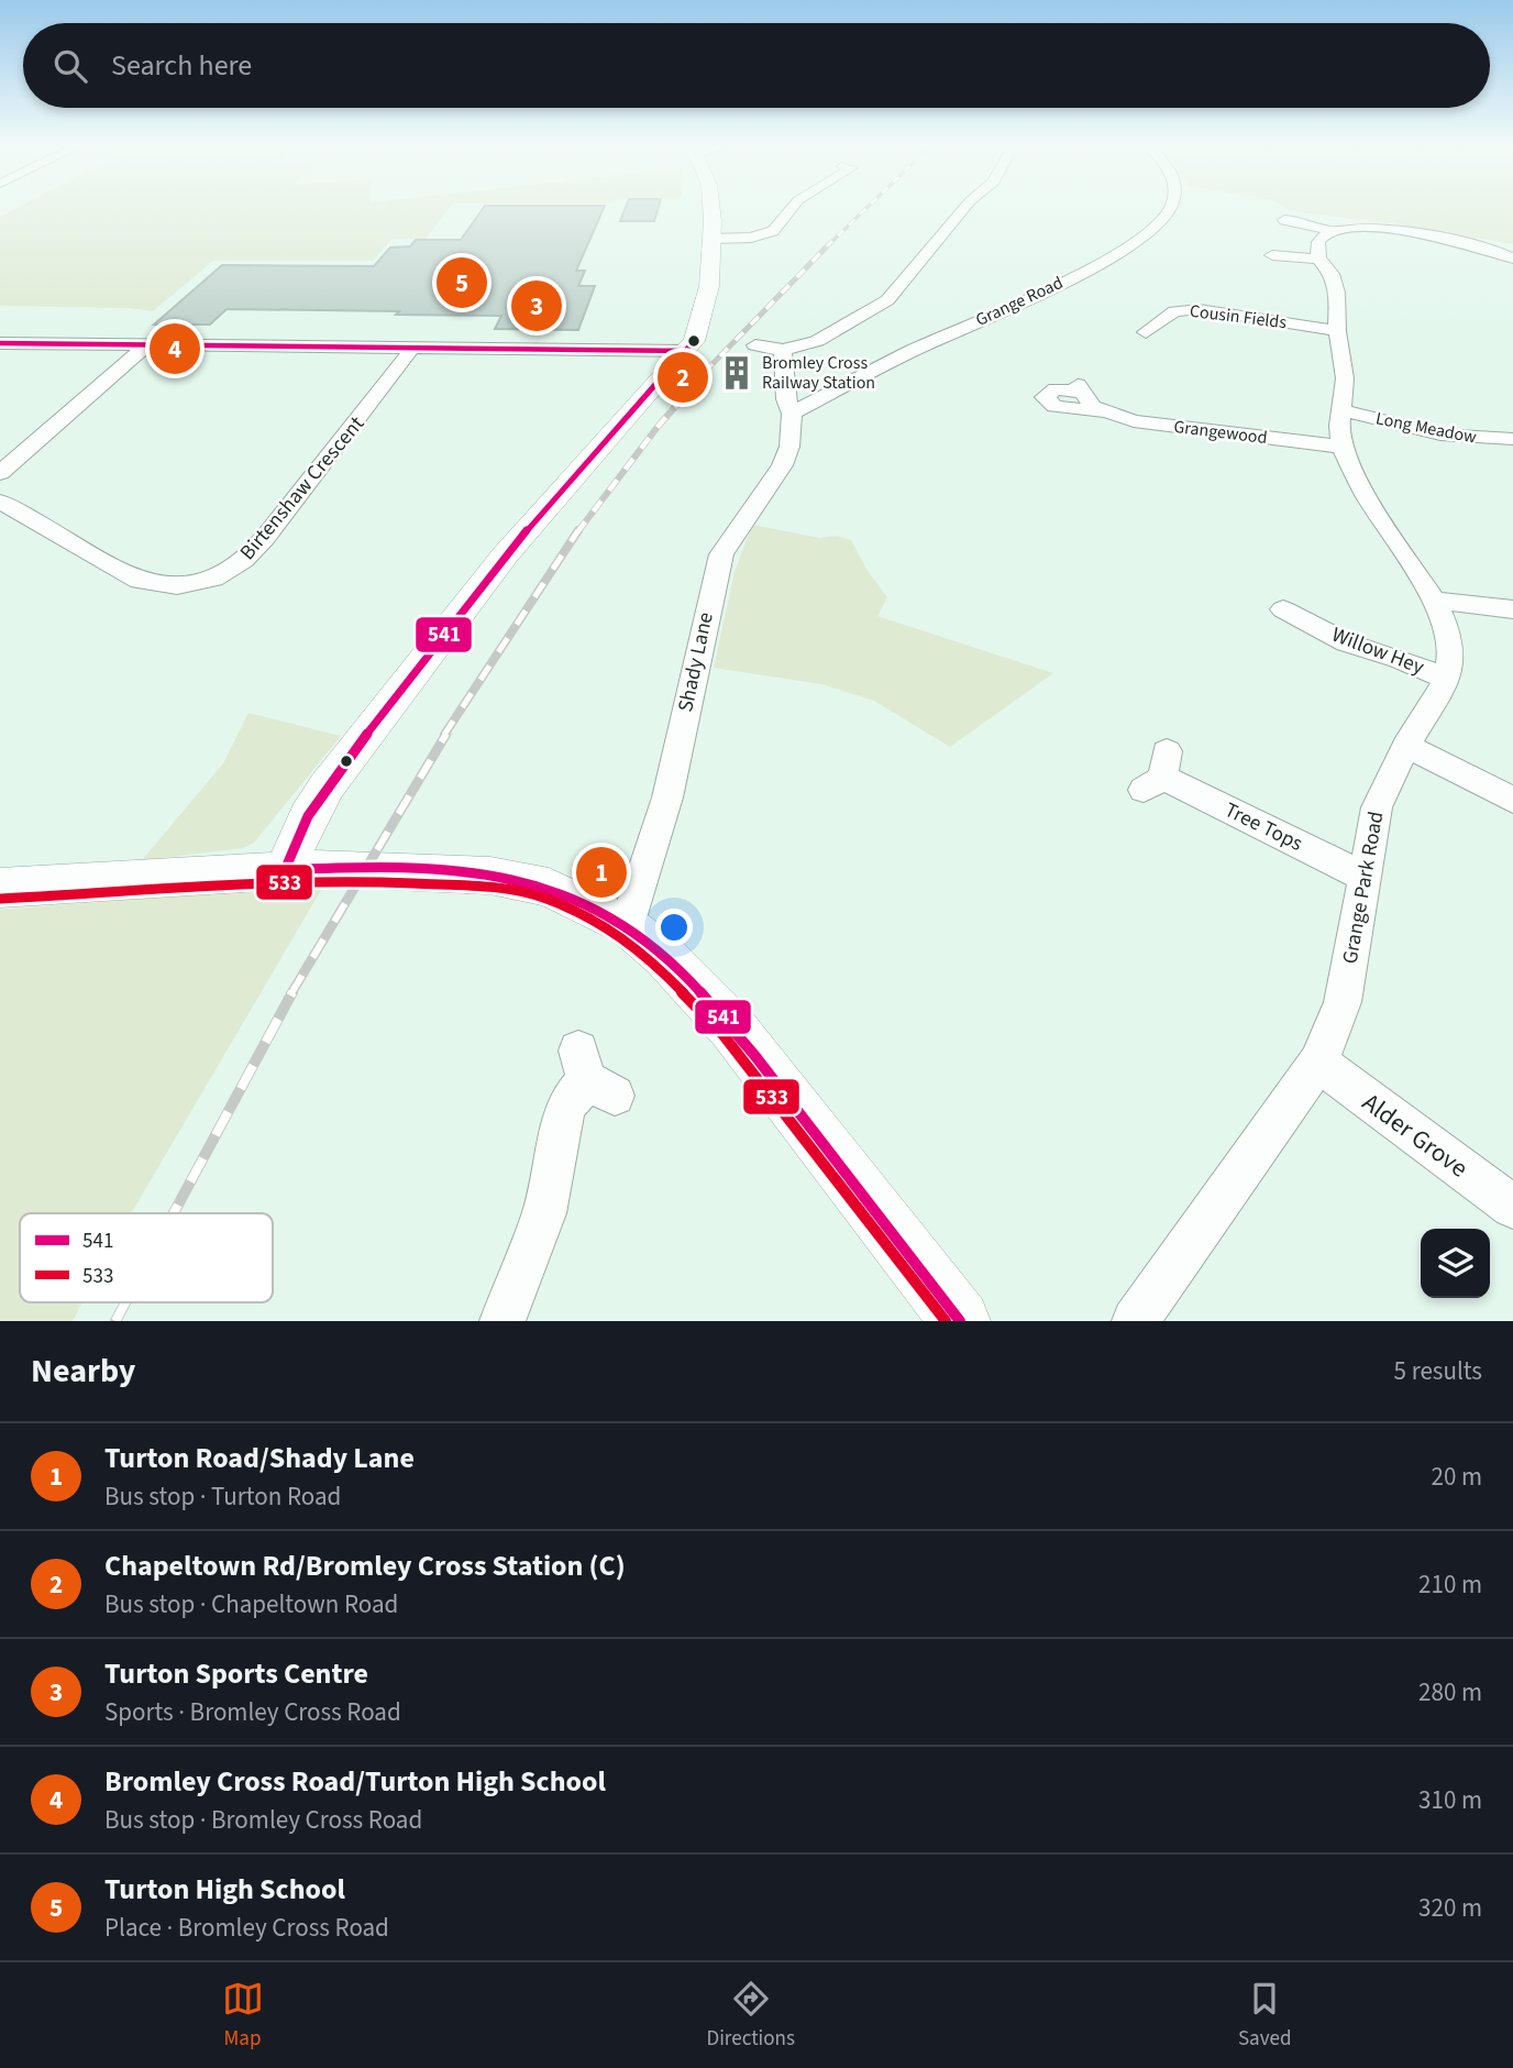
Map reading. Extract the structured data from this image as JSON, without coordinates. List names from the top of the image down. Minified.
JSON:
{"streets":{"street":["Grange Road","Cousin Fields","Long Meadow","Grangewood","Birtenshaw Crescent","Willow Hey","Shady Lane","Tree Tops","Grange Park Road","Alder Grove"]},"crossings":[["Grange Road","Shady Lane"],["Cousin Fields","Grange Park Road"],["Long Meadow","Grange Park Road"],["Grangewood","Grange Park Road"],["Willow Hey","Grange Park Road"],["Tree Tops","Grange Park Road"],["Grange Park Road","Alder Grove"]],"places":{"building":["Bromley Cross Railway Station"]},"lines":["transit line 541","transit line 533"],"legend":["541","533"],"page":{"search":"Search here","pins":["5","3","4","2","1"],"heading":["Nearby","5 results"],"list":[{"mark":"1","name":"Turton Road/Shady Lane","note":"Bus stop · Turton Road","value":"20 m"},{"mark":"2","name":"Chapeltown Rd/Bromley Cross Station (C)","note":"Bus stop · Chapeltown Road","value":"210 m"},{"mark":"3","name":"Turton Sports Centre","note":"Sports · Bromley Cross Road","value":"280 m"},{"mark":"4","name":"Bromley Cross Road/Turton High School","note":"Bus stop · Bromley Cross Road","value":"310 m"},{"mark":"5","name":"Turton High School","note":"Place · Bromley Cross Road","value":"320 m"}],"nav":["Map","Directions","Saved"]}}
